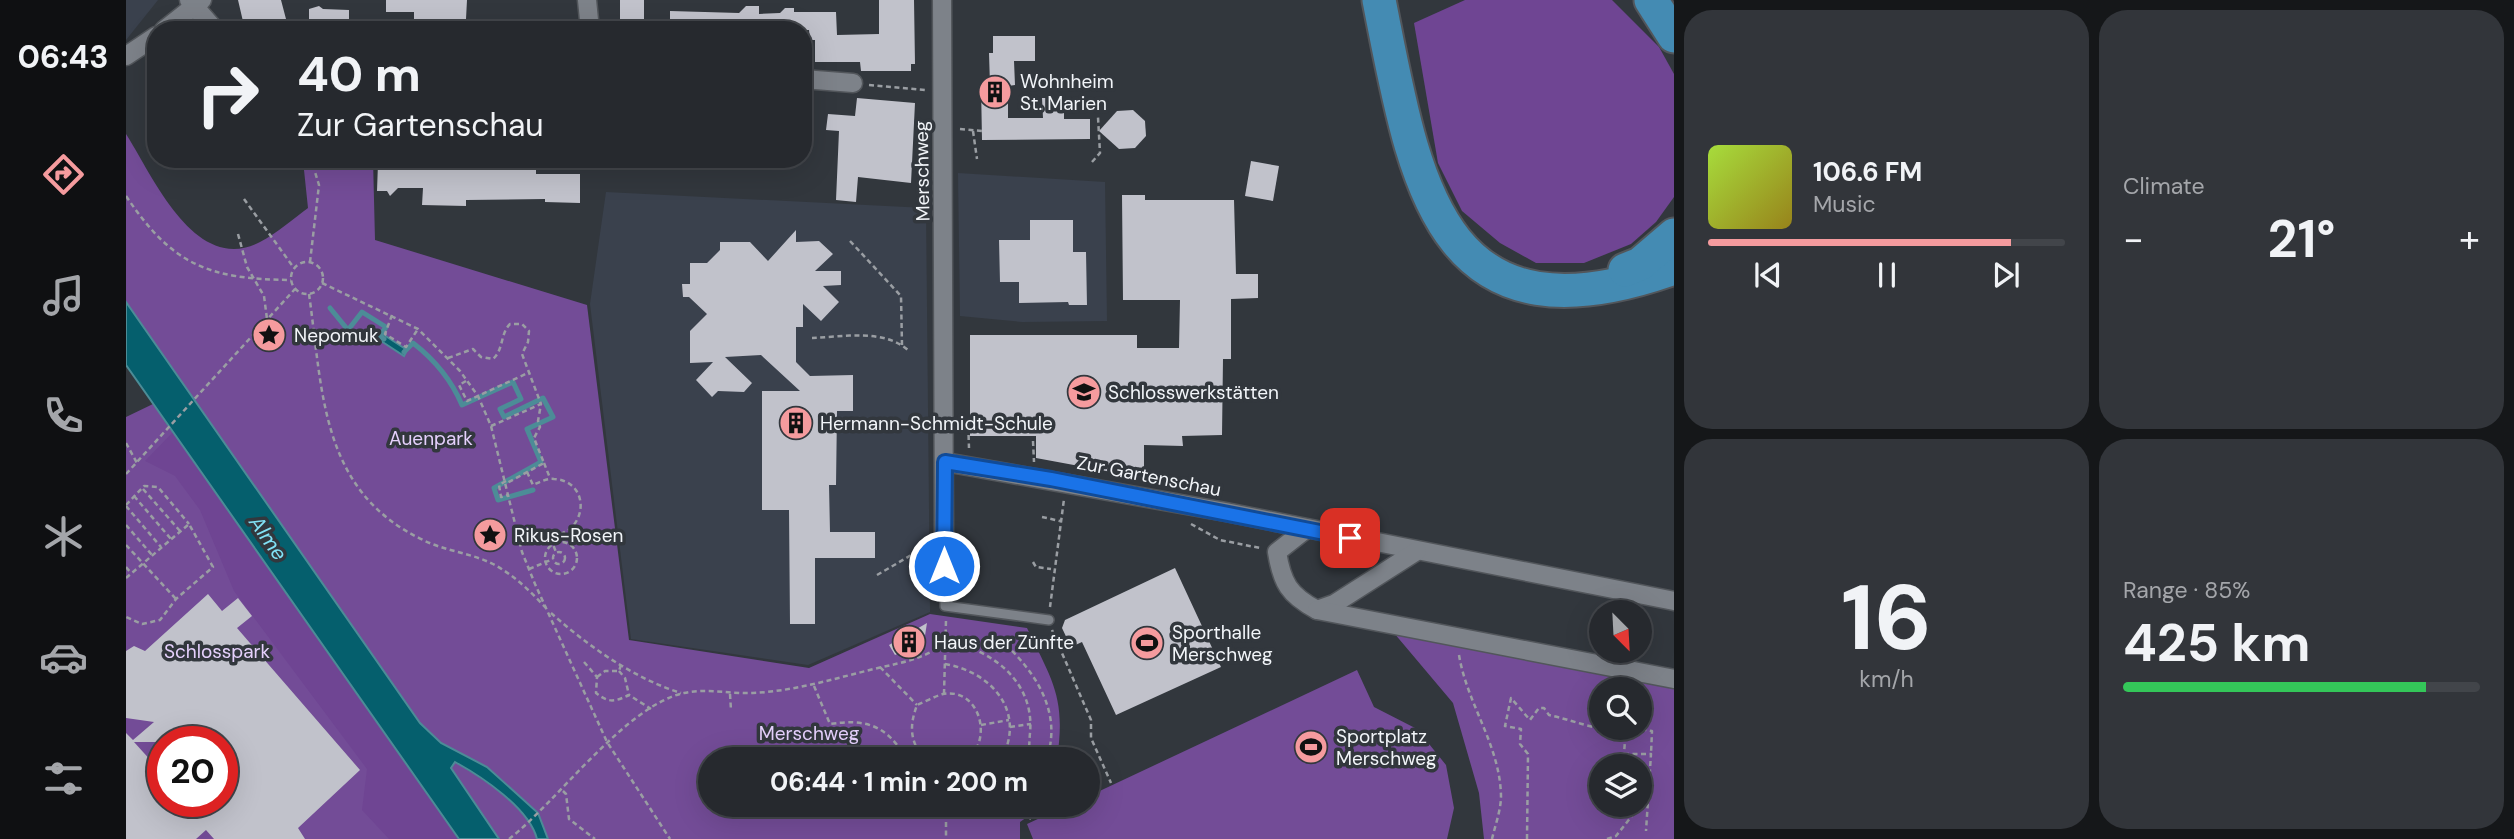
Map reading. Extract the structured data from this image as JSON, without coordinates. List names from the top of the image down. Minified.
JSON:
{"streets":{"street":["Merschweg","Zur Gartenschau"]},"crossings":[["Merschweg","Zur Gartenschau"]],"water":["Alme"],"parks":["Auenpark","Schlosspark","Merschweg"],"places":{"building":["Wohnheim St. Marien","Hermann-Schmidt-Schule","Haus der Zünfte"],"place":["Nepomuk","Rikus-Rosen"],"school or university":["Schlosswerkstätten"],"sports":["Sporthalle Merschweg","Sportplatz Merschweg"]},"north":"bottom right","page":{"tabs":"06:43","tile":["Climate",["16","km/h"],["Range · 85%","425 km"]],"turn":["40 m","Zur Gartenschau"],"song":["106.6 FM","Music"],"heat":["−","21°","+"],"limit":"20","trip":"06:44 · 1 min · 200 m"}}
